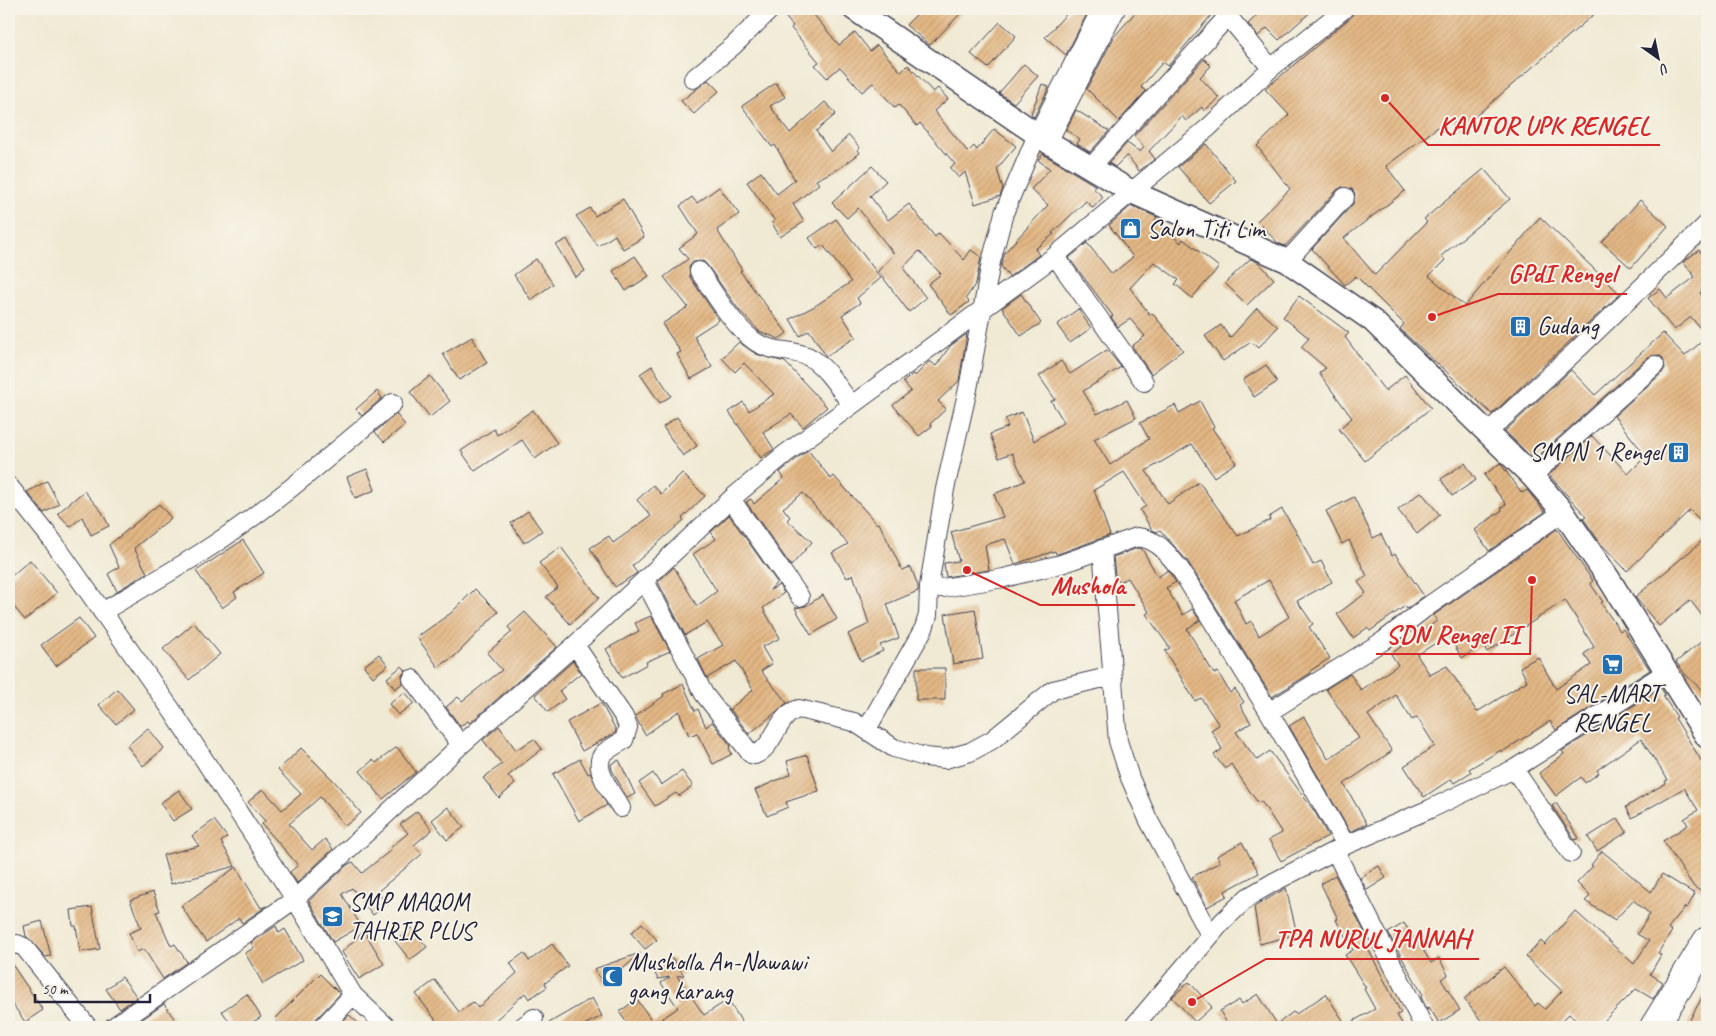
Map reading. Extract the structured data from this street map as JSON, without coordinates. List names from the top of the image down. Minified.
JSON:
{"places":{"other":["KANTOR UPK RENGEL","GPdI Rengel","Mushola","SDN Rengel II","TPA NURUL JANNAH"],"shop":["Salon Titi Lim"],"building":["Gudang","SMPN 1 Rengel"],"supermarket":["SAL-MART RENGEL"],"school or university":["SMP MAQOM TAHRIR PLUS"],"mosque":["Musholla An-Nawawi gang karang"]},"scale_bar":"50 m","north":"bottom right"}
